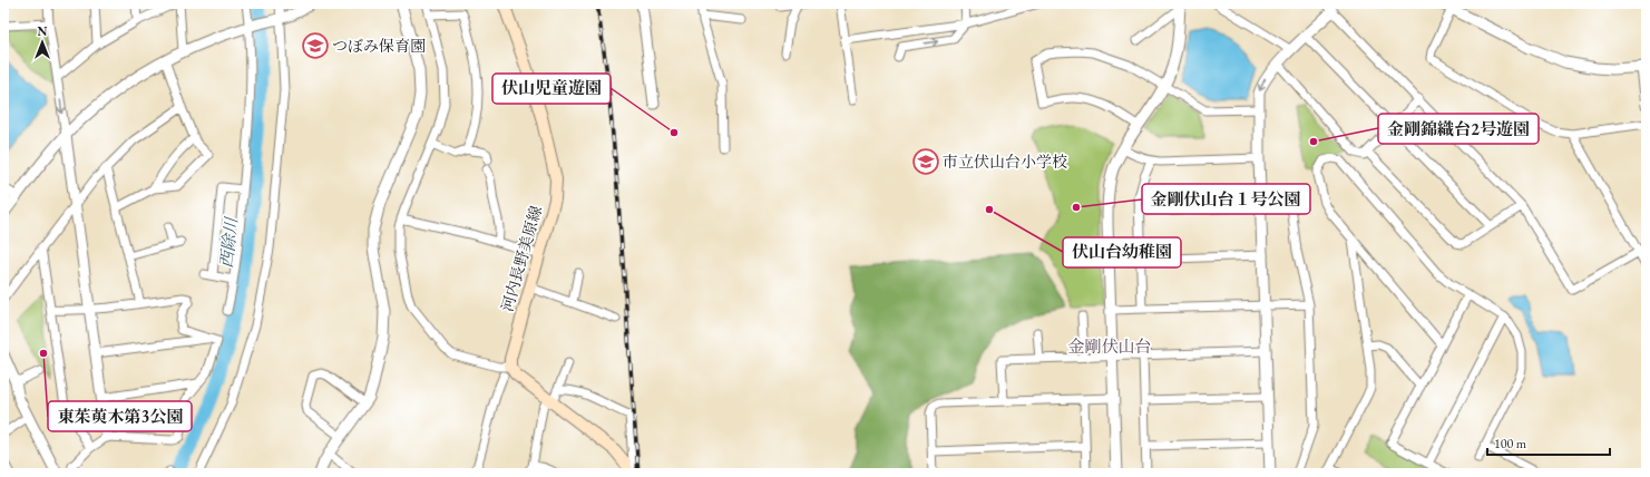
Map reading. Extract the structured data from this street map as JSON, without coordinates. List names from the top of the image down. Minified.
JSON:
{"streets":{"main road":["河内長野美原線"]},"districts":["金剛伏山台"],"water":["西除川"],"places":{"school or university":["つぼみ保育園","市立伏山台小学校"],"other":["伏山児童遊園","金剛錦織台2号遊園","金剛伏山台１号公園","伏山台幼稚園","東茱萸木第3公園"]},"scale_bar":"100 m","north":"top"}
